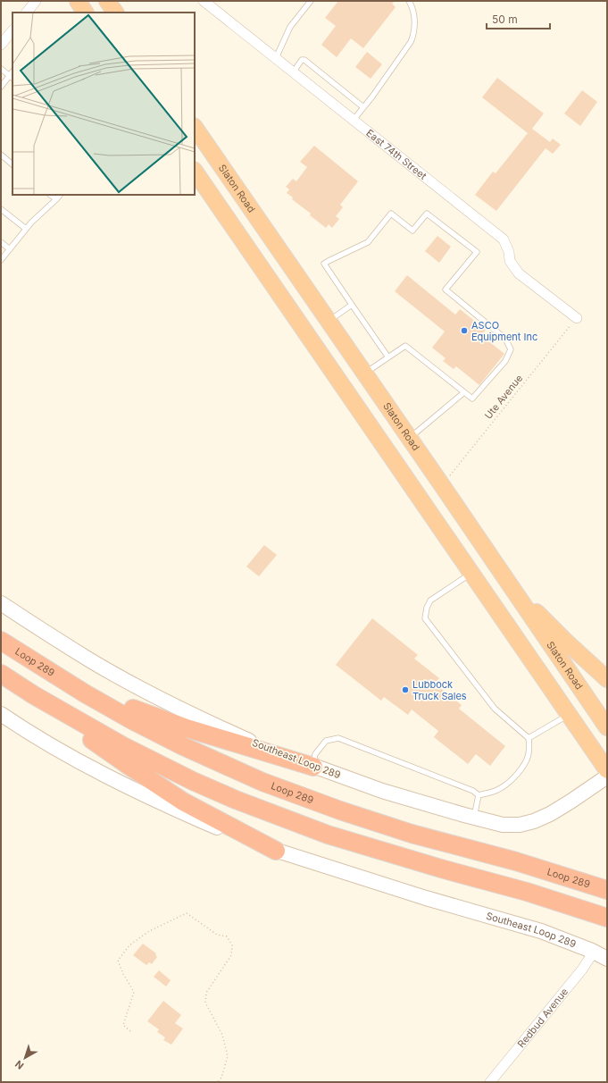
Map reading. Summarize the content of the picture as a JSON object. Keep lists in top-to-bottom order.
{
  "streets": {
    "highway": ["Slaton Road", "Loop 289"],
    "main road": ["Southeast Loop 289"],
    "street": ["East 74th Street", "Redbud Avenue"],
    "path": ["Ute Avenue"]
  },
  "crossings": [
    ["East 74th Street", "Ute Avenue"],
    ["Slaton Road", "Ute Avenue"],
    ["Southeast Loop 289", "Redbud Avenue"]
  ],
  "places": ["ASCO Equipment Inc", "Lubbock Truck Sales"],
  "scale_bar": "50 m",
  "north": "bottom left"
}
